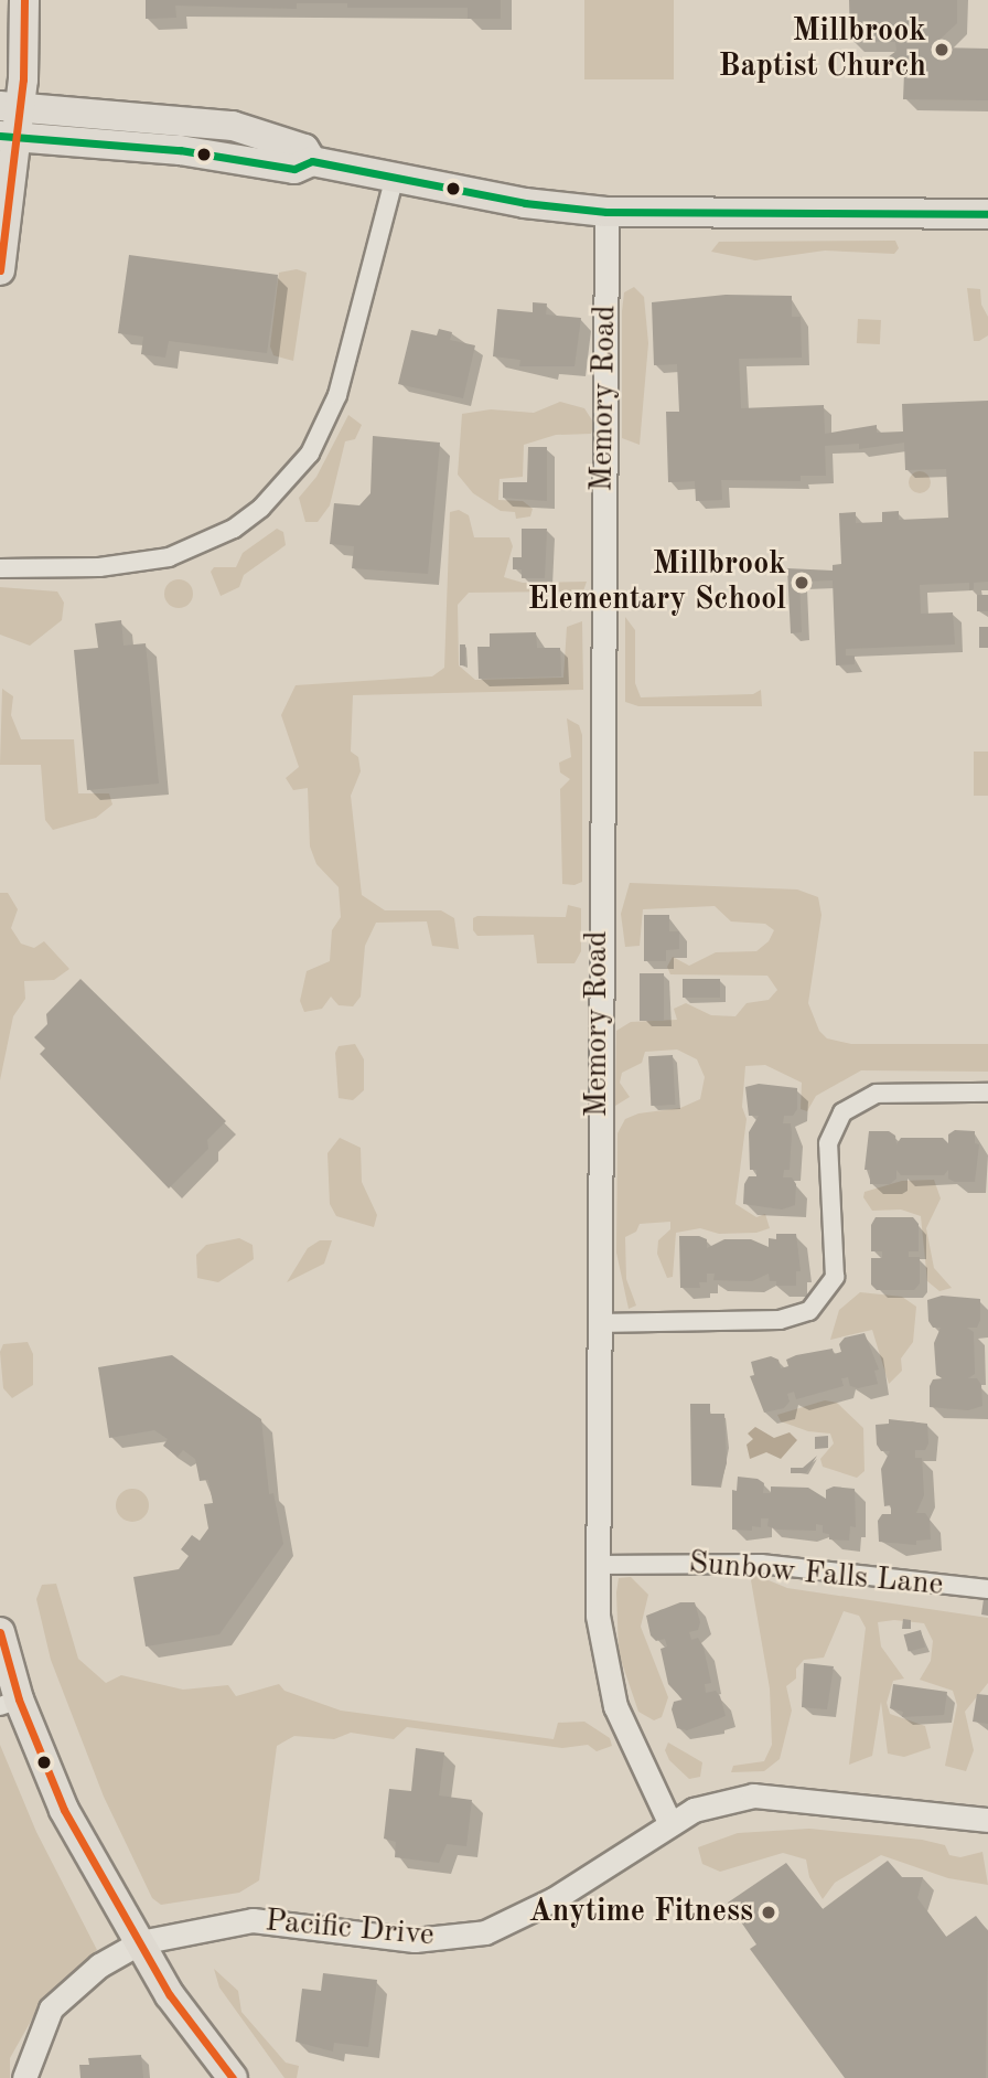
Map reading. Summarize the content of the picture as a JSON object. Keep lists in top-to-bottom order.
{
  "streets": {
    "street": ["Memory Road", "Sunbow Falls Lane", "Pacific Drive"]
  },
  "crossings": [
    ["Memory Road", "Sunbow Falls Lane"],
    ["Memory Road", "Pacific Drive"]
  ],
  "places": ["Millbrook Baptist Church", "Millbrook Elementary School", "Anytime Fitness"]
}
